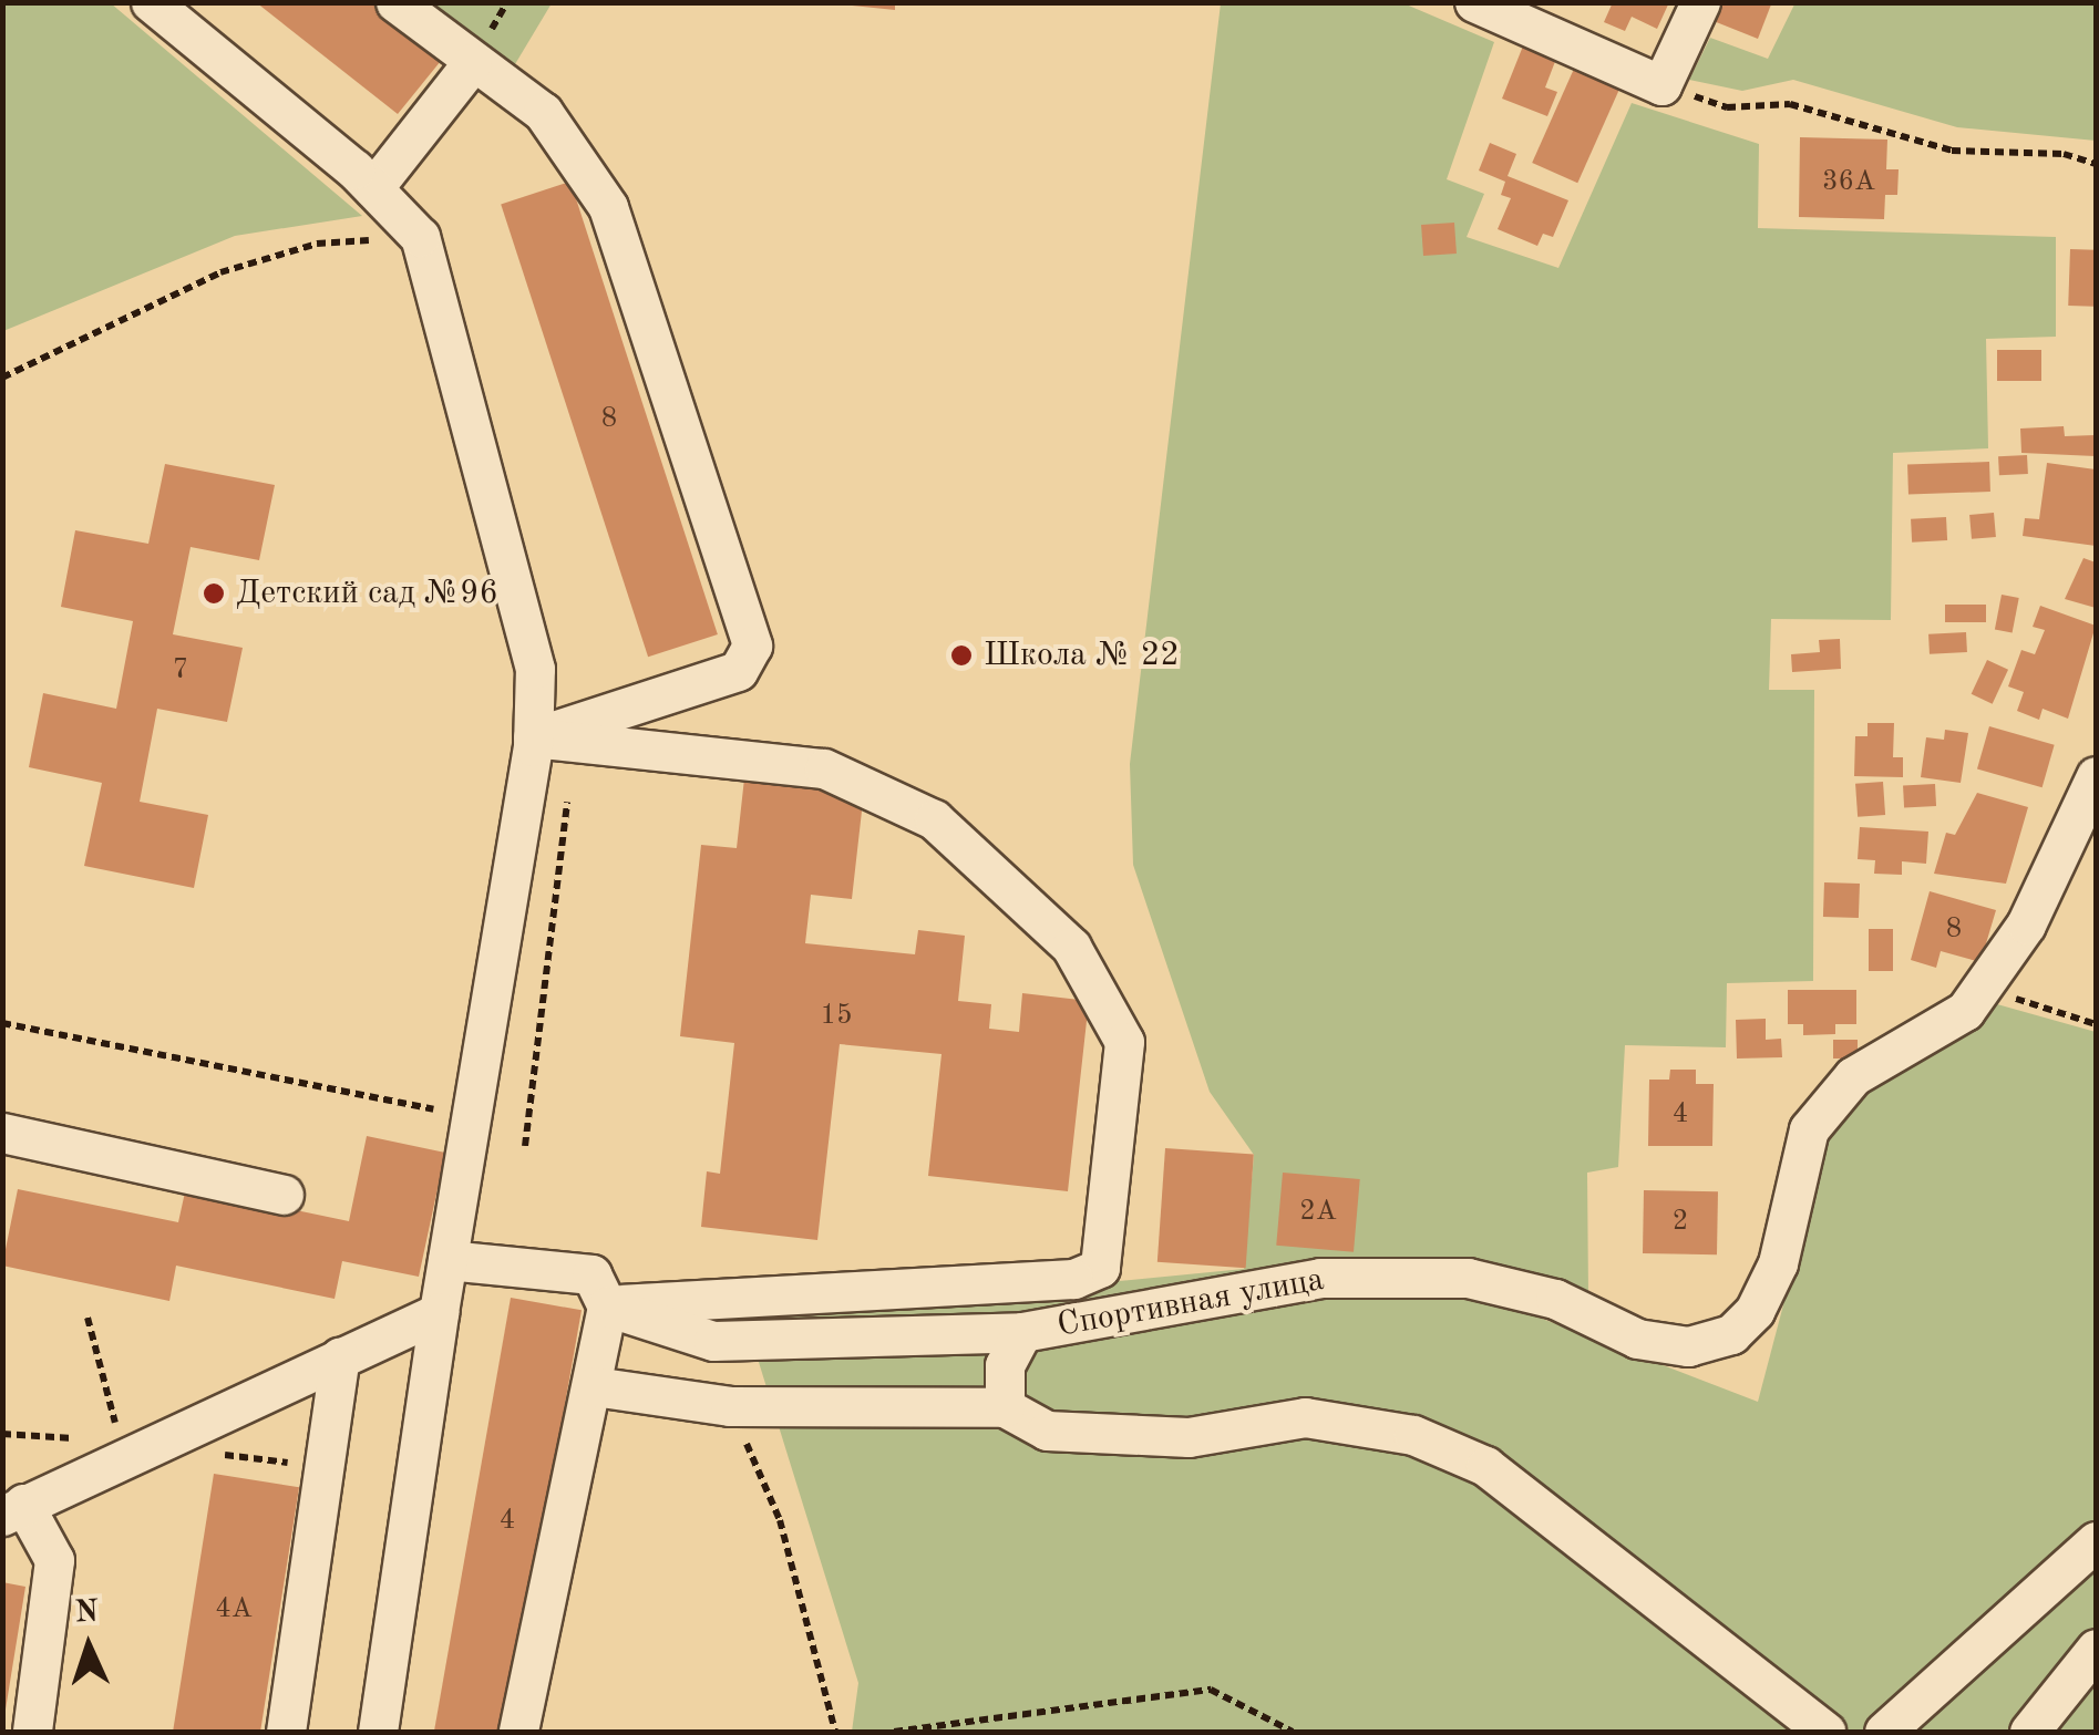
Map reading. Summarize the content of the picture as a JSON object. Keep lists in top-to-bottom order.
{
  "streets": {
    "street": ["Спортивная улица"]
  },
  "places": ["Детский сад №96", "Школа № 22"],
  "house_numbers": [
    "36А",
    "8",
    "7",
    "8",
    "15",
    "4",
    "2А",
    "2",
    "4",
    "4А"
  ],
  "north": "top"
}
